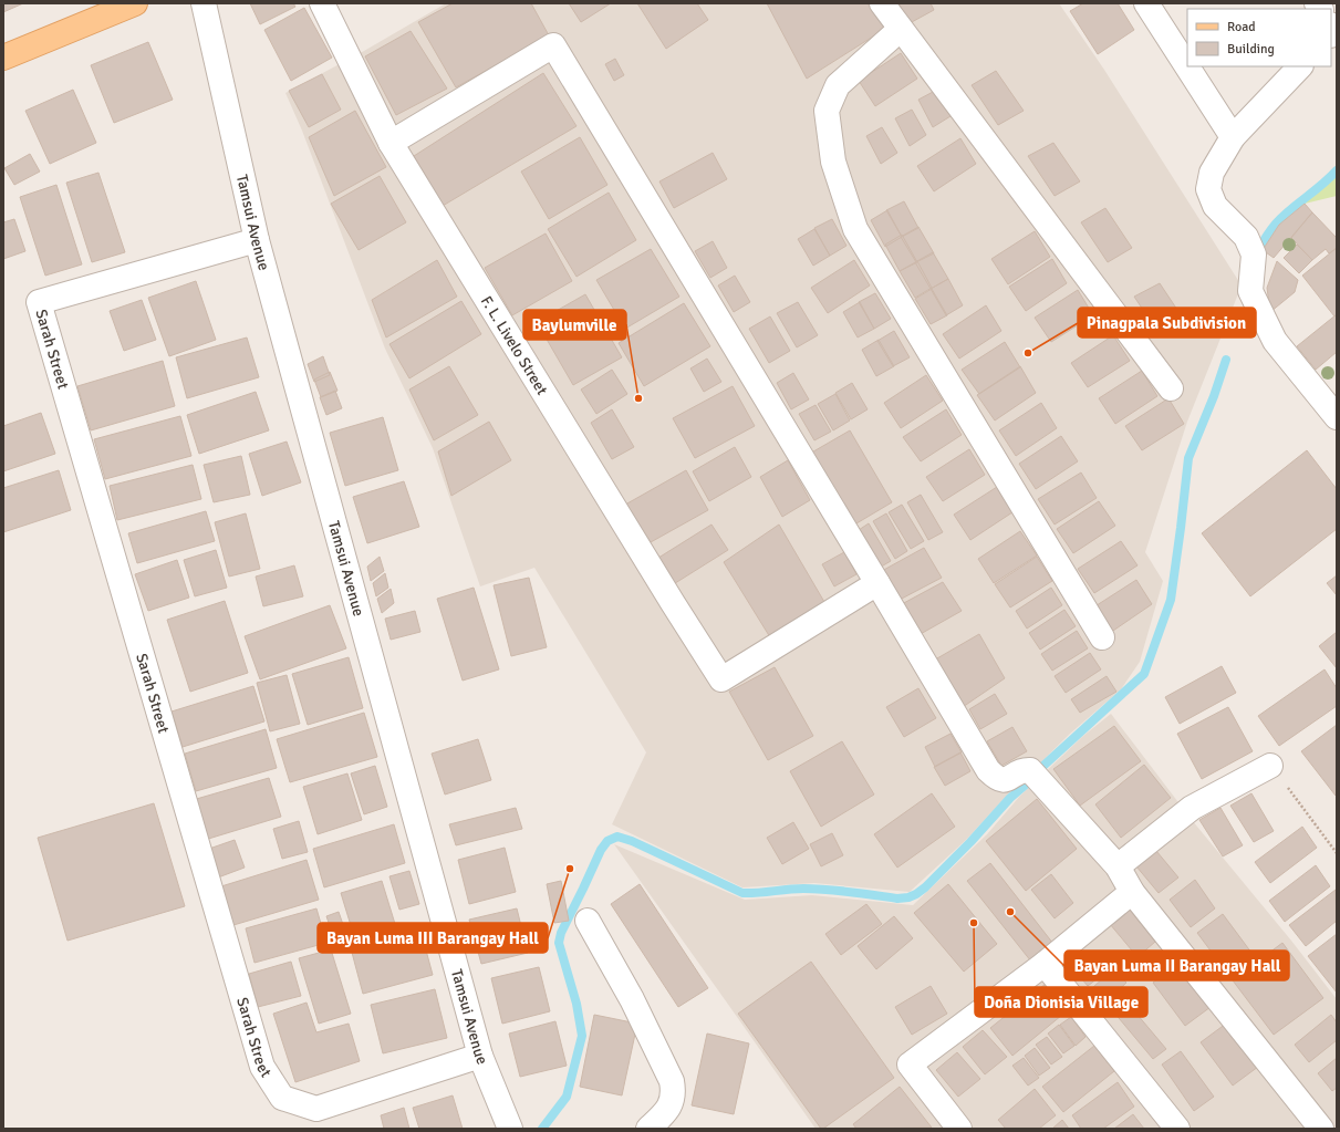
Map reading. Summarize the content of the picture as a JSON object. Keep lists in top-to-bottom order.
{
  "streets": {
    "street": ["Tamsui Avenue", "F. L. Livelo Street", "Sarah Street"]
  },
  "crossings": [
    ["Tamsui Avenue", "Sarah Street"]
  ],
  "places": [
    "Pinagpala Subdivision",
    "Baylumville",
    "Bayan Luma III Barangay Hall",
    "Bayan Luma II Barangay Hall",
    "Doña Dionisia Village"
  ],
  "legend": ["Road", "Building"]
}
